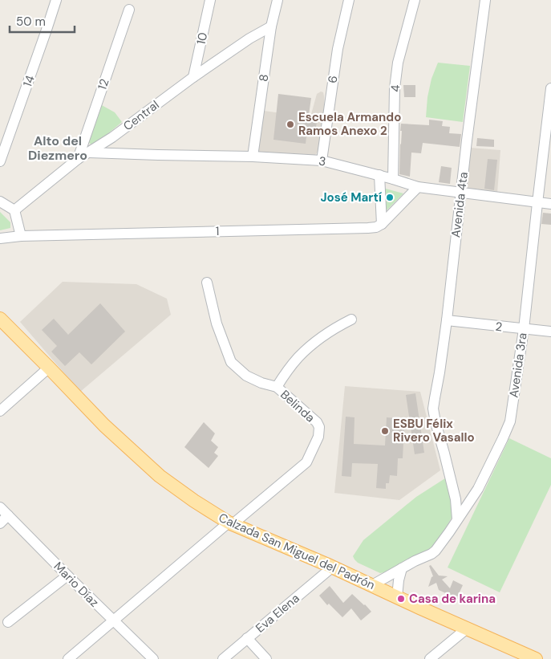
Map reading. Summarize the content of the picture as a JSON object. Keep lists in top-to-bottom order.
{
  "streets": {
    "main road": ["Calzada San Miguel del Padrón"],
    "street": [
      "10",
      "8",
      "6",
      "14",
      "12",
      "4",
      "Central",
      "3",
      "Avenida 4ta",
      "1",
      "2",
      "Avenida 3ra",
      "Belinda",
      "Mario Díaz",
      "Eva Elena"
    ]
  },
  "crossings": [
    ["10", "Central"],
    ["8", "Central"],
    ["8", "3"],
    ["6", "3"],
    ["12", "Central"],
    ["4", "3"],
    ["Central", "3"],
    ["3", "Avenida 4ta"],
    ["3", "Avenida 3ra"],
    ["Avenida 4ta", "2"],
    ["Avenida 4ta", "Avenida 3ra"],
    ["2", "Avenida 3ra"],
    ["Avenida 3ra", "Calzada San Miguel del Padrón"],
    ["Belinda", "Calzada San Miguel del Padrón"],
    ["Belinda", "Mario Díaz"],
    ["Calzada San Miguel del Padrón", "Eva Elena"]
  ],
  "districts": ["Alto del Diezmero"],
  "places": [
    "Escuela Armando Ramos Anexo 2",
    "José Martí",
    "ESBU Félix Rivero Vasallo",
    "Casa de karina"
  ],
  "scale_bar": "50 m"
}
